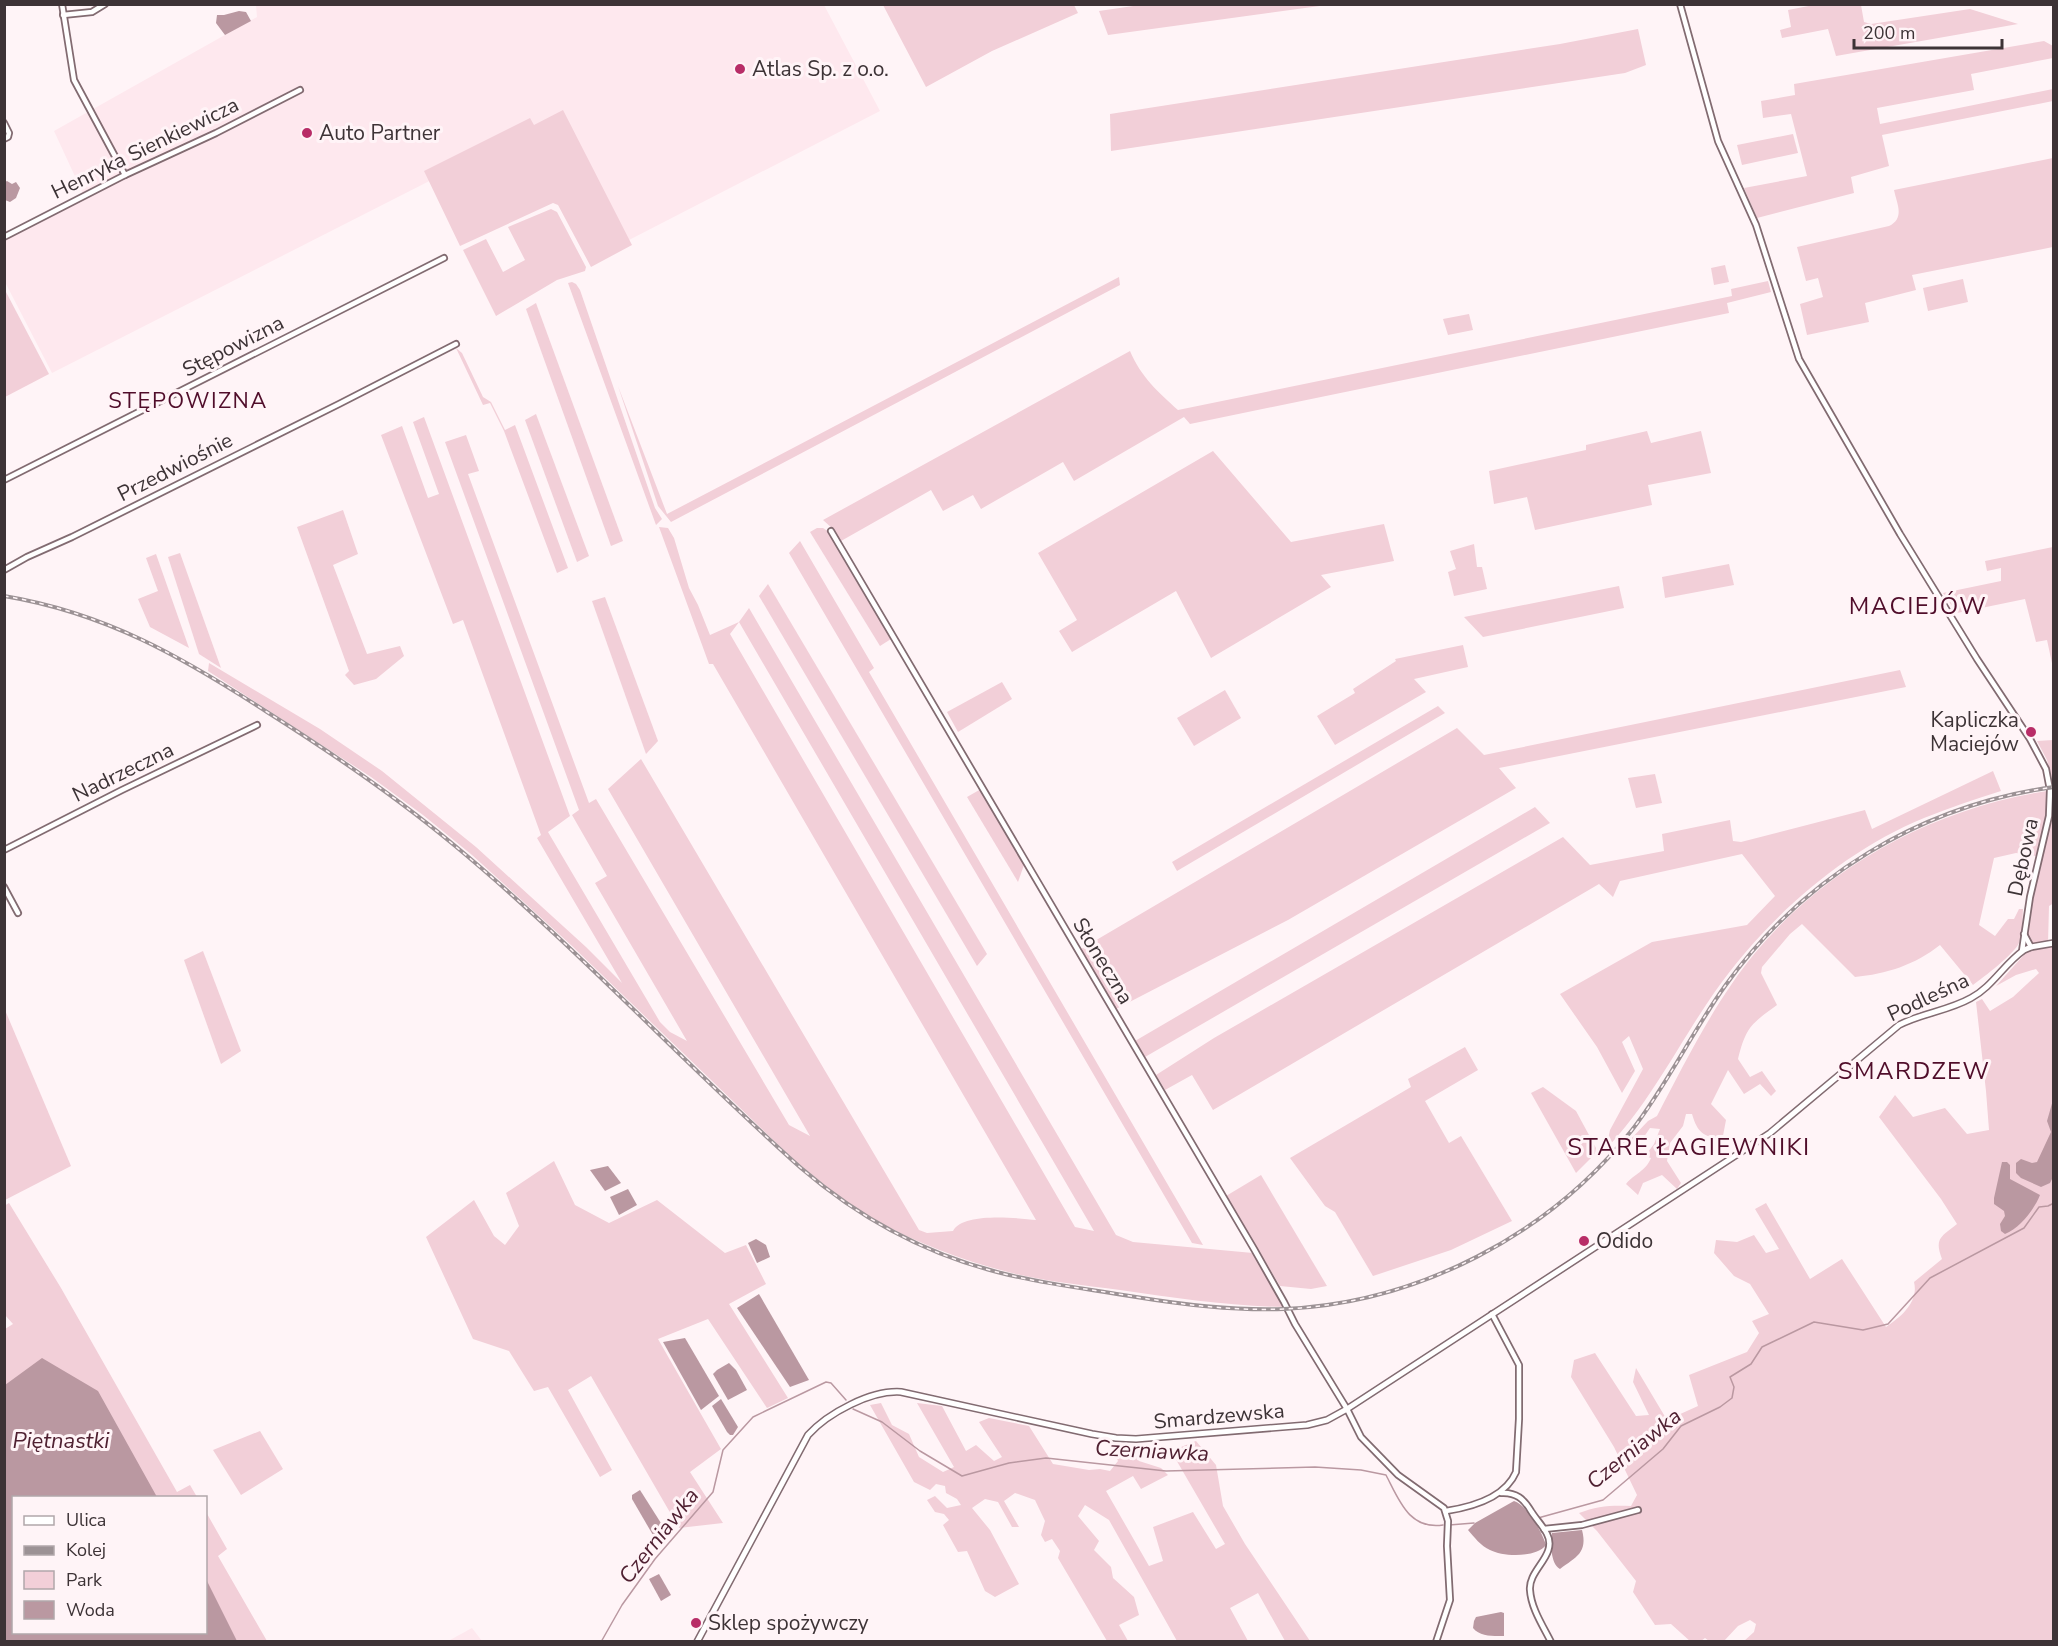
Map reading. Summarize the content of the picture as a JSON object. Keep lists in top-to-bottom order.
{
  "streets": {
    "street": [
      "Henryka Sienkiewicza",
      "Stępowizna",
      "Przedwiośnie",
      "Nadrzeczna",
      "Dębowa",
      "Słoneczna",
      "Podleśna",
      "Smardzewska"
    ]
  },
  "crossings": [
    ["Dębowa", "Podleśna"],
    ["Słoneczna", "Smardzewska"],
    ["Podleśna", "Smardzewska"]
  ],
  "districts": [
    "STĘPOWIZNA",
    "MACIEJÓW",
    "SMARDZEW",
    "STARE ŁAGIEWNIKI"
  ],
  "water": ["Piętnastki", "Czerniawka"],
  "places": [
    "Atlas Sp. z o.o.",
    "Auto Partner",
    "Kapliczka Maciejów",
    "Odido",
    "Sklep spożywczy"
  ],
  "legend": [
    "Ulica",
    "Kolej",
    "Park",
    "Woda"
  ],
  "scale_bar": "200 m"
}
